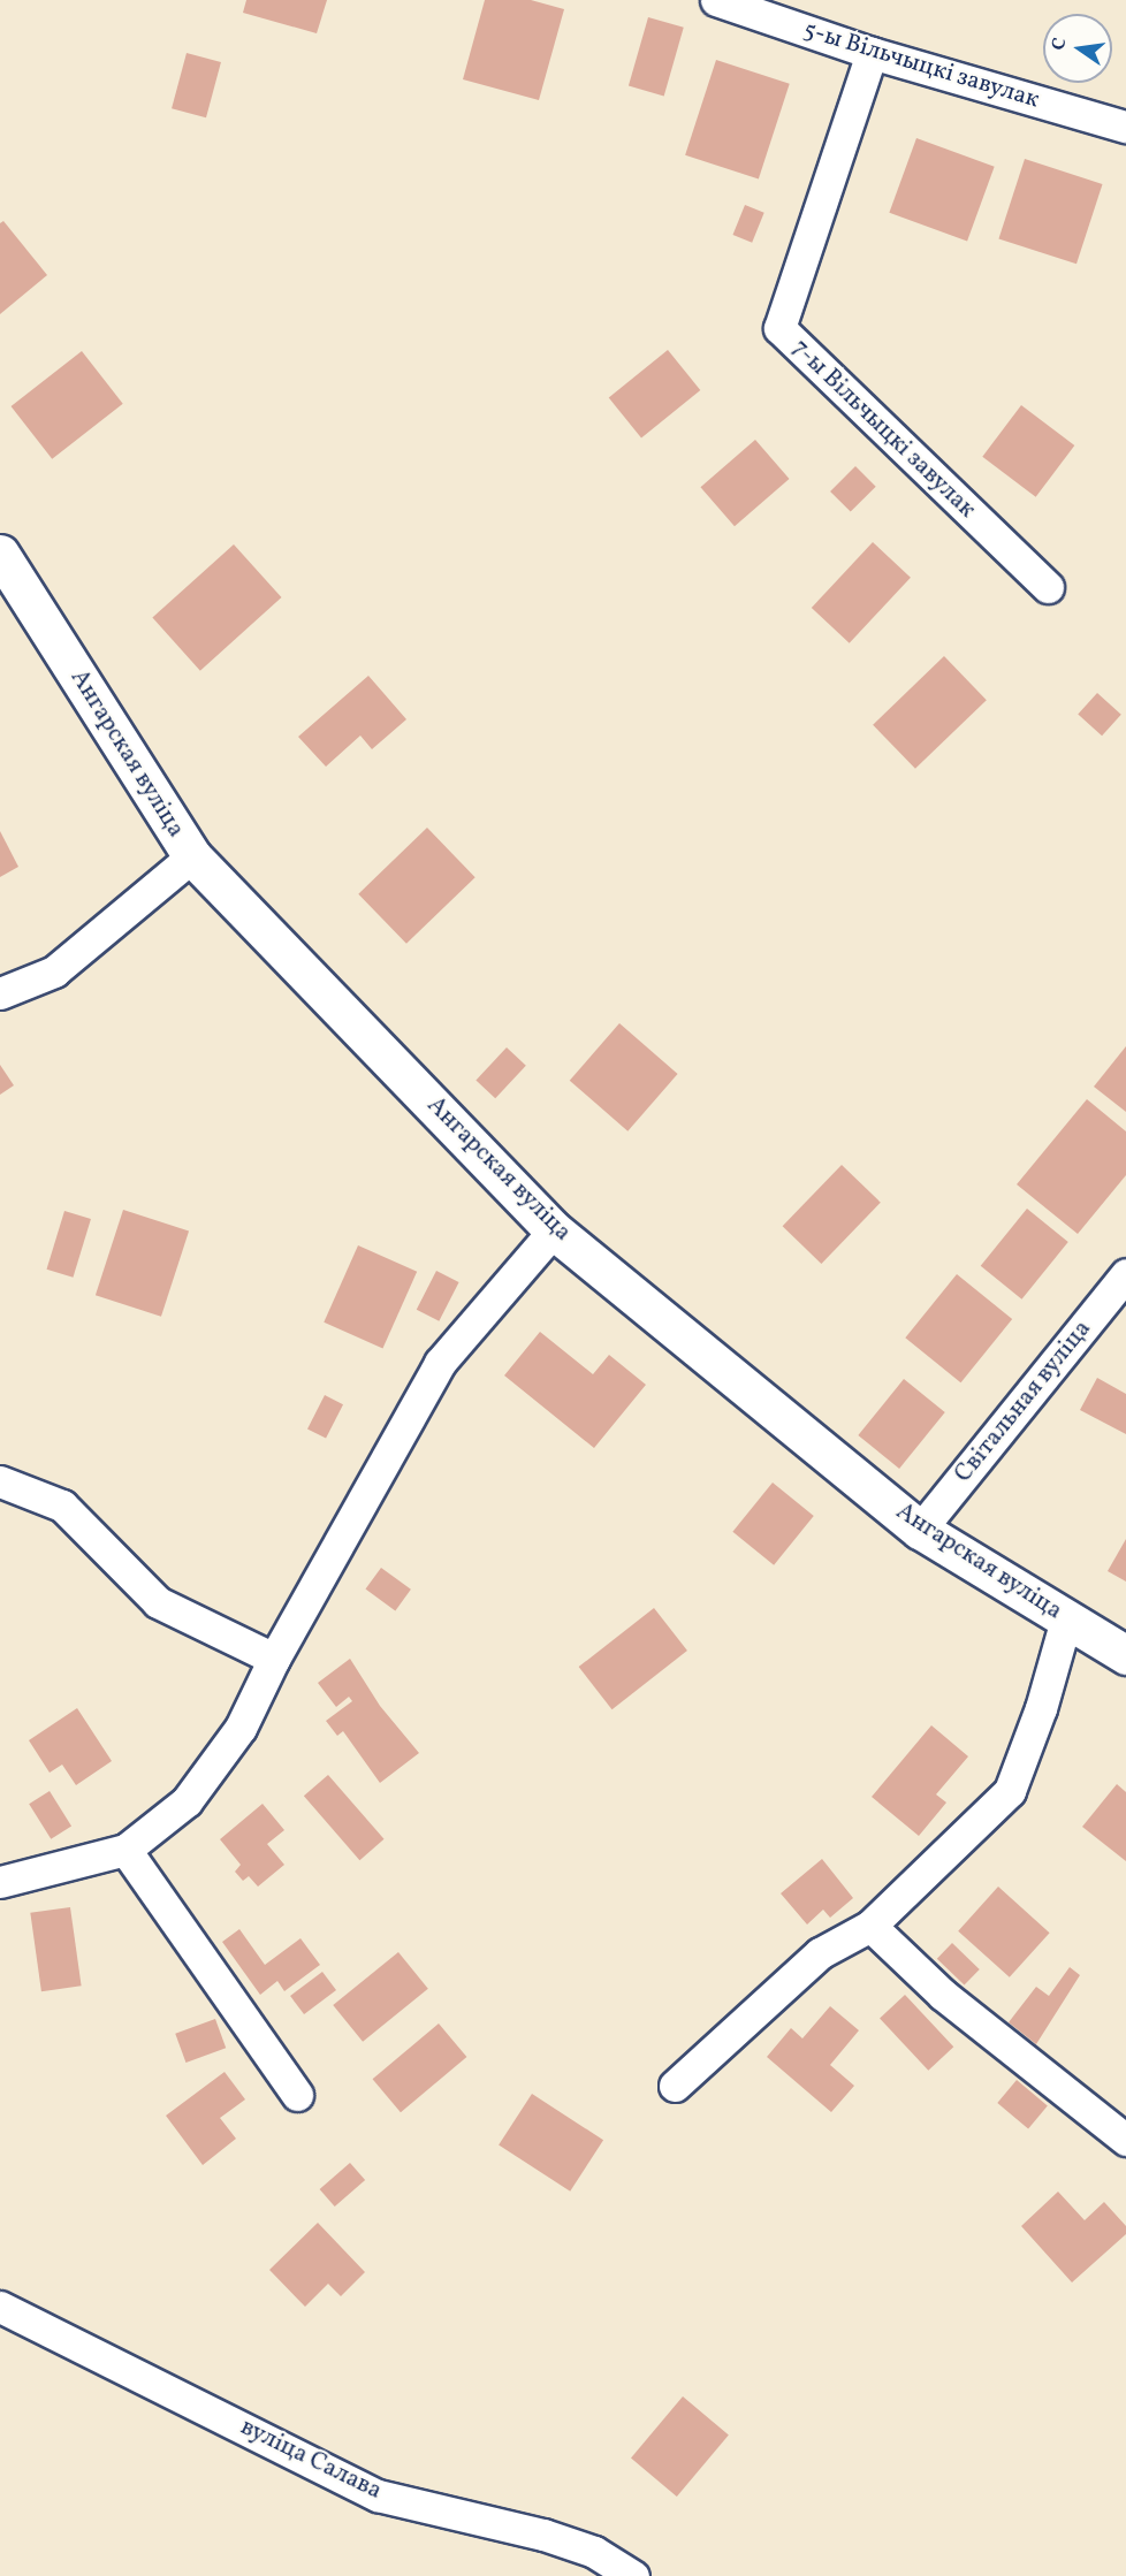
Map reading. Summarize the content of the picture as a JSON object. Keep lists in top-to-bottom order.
{
  "streets": {
    "street": [
      "5-ы Вільчыцкі завулак",
      "7-ы Вільчыцкі завулак",
      "Ангарская вуліца",
      "Світальная вуліца",
      "вуліца Салава"
    ]
  },
  "crossings": [
    ["5-ы Вільчыцкі завулак", "7-ы Вільчыцкі завулак"],
    ["Ангарская вуліца", "Світальная вуліца"]
  ],
  "north": "left"
}
